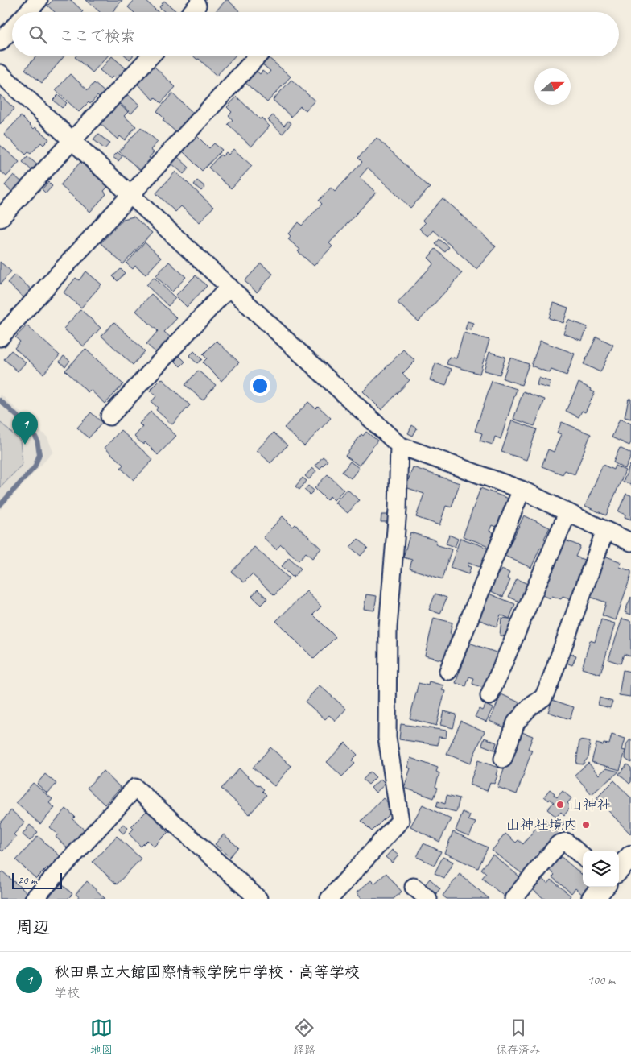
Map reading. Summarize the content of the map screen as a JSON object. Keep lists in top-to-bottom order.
{
  "places": ["山神社", "山神社境内"],
  "scale_bar": "20 m",
  "north": "right",
  "page": {
    "search": "ここで検索",
    "pins": "1",
    "scale": "20 m",
    "heading": "周辺",
    "list": [
      {
        "mark": "1",
        "name": "秋田県立大館国際情報学院中学校・高等学校",
        "note": "学校",
        "value": "100 m"
      }
    ],
    "nav": ["地図", "経路", "保存済み"]
  }
}
